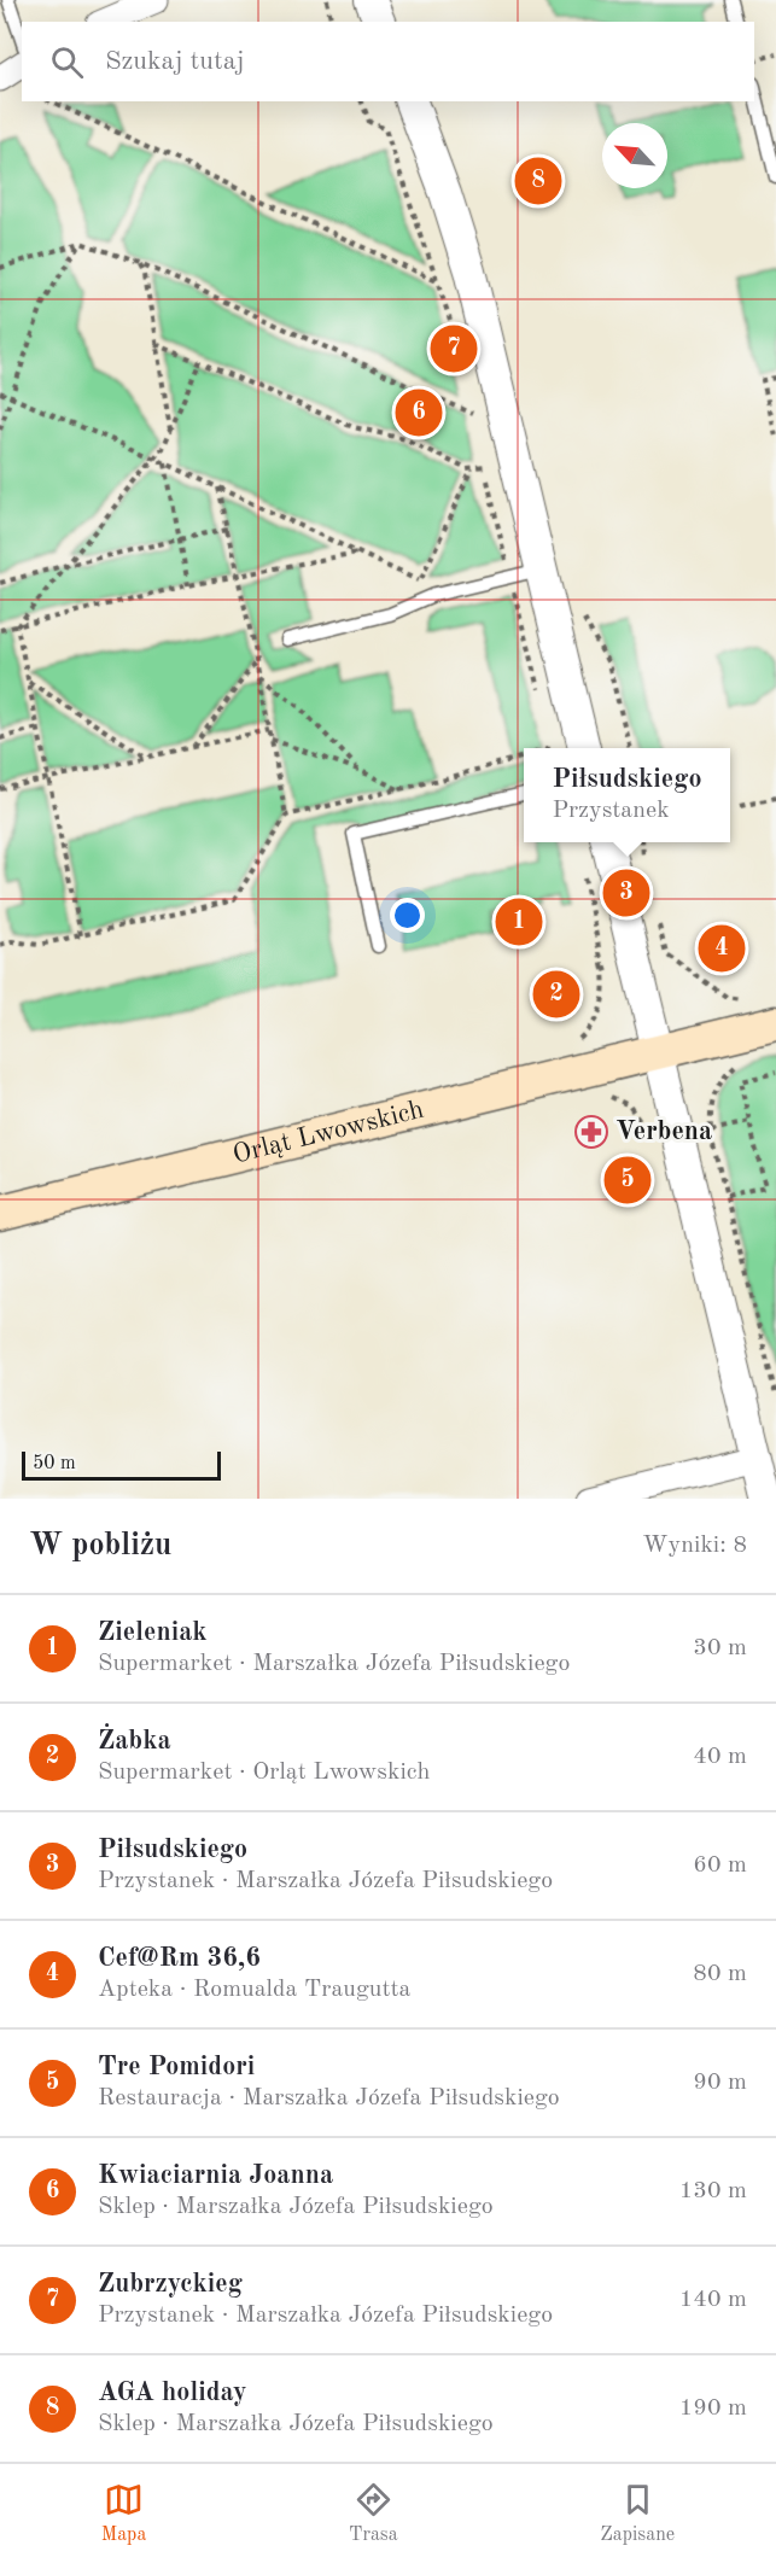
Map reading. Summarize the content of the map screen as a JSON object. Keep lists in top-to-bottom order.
{
  "streets": {
    "main road": ["Orląt Lwowskich"]
  },
  "places": {
    "pharmacy": ["Verbena"]
  },
  "scale_bar": "50 m",
  "north": "top left",
  "page": {
    "search": "Szukaj tutaj",
    "pins": [
      "8",
      "7",
      "6",
      "3",
      "1",
      "4",
      "2",
      "5"
    ],
    "popup": ["Piłsudskiego", "Przystanek"],
    "scale": "50 m",
    "heading": ["W pobliżu", "Wyniki: 8"],
    "list": [
      {
        "mark": "1",
        "name": "Zieleniak",
        "note": "Supermarket · Marszałka Józefa Piłsudskiego",
        "value": "30 m"
      },
      {
        "mark": "2",
        "name": "Żabka",
        "note": "Supermarket · Orląt Lwowskich",
        "value": "40 m"
      },
      {
        "mark": "3",
        "name": "Piłsudskiego",
        "note": "Przystanek · Marszałka Józefa Piłsudskiego",
        "value": "60 m"
      },
      {
        "mark": "4",
        "name": "Cef@Rm 36,6",
        "note": "Apteka · Romualda Traugutta",
        "value": "80 m"
      },
      {
        "mark": "5",
        "name": "Tre Pomidori",
        "note": "Restauracja · Marszałka Józefa Piłsudskiego",
        "value": "90 m"
      },
      {
        "mark": "6",
        "name": "Kwiaciarnia Joanna",
        "note": "Sklep · Marszałka Józefa Piłsudskiego",
        "value": "130 m"
      },
      {
        "mark": "7",
        "name": "Zubrzyckieg",
        "note": "Przystanek · Marszałka Józefa Piłsudskiego",
        "value": "140 m"
      },
      {
        "mark": "8",
        "name": "AGA holiday",
        "note": "Sklep · Marszałka Józefa Piłsudskiego",
        "value": "190 m"
      }
    ],
    "nav": ["Mapa", "Trasa", "Zapisane"]
  }
}
